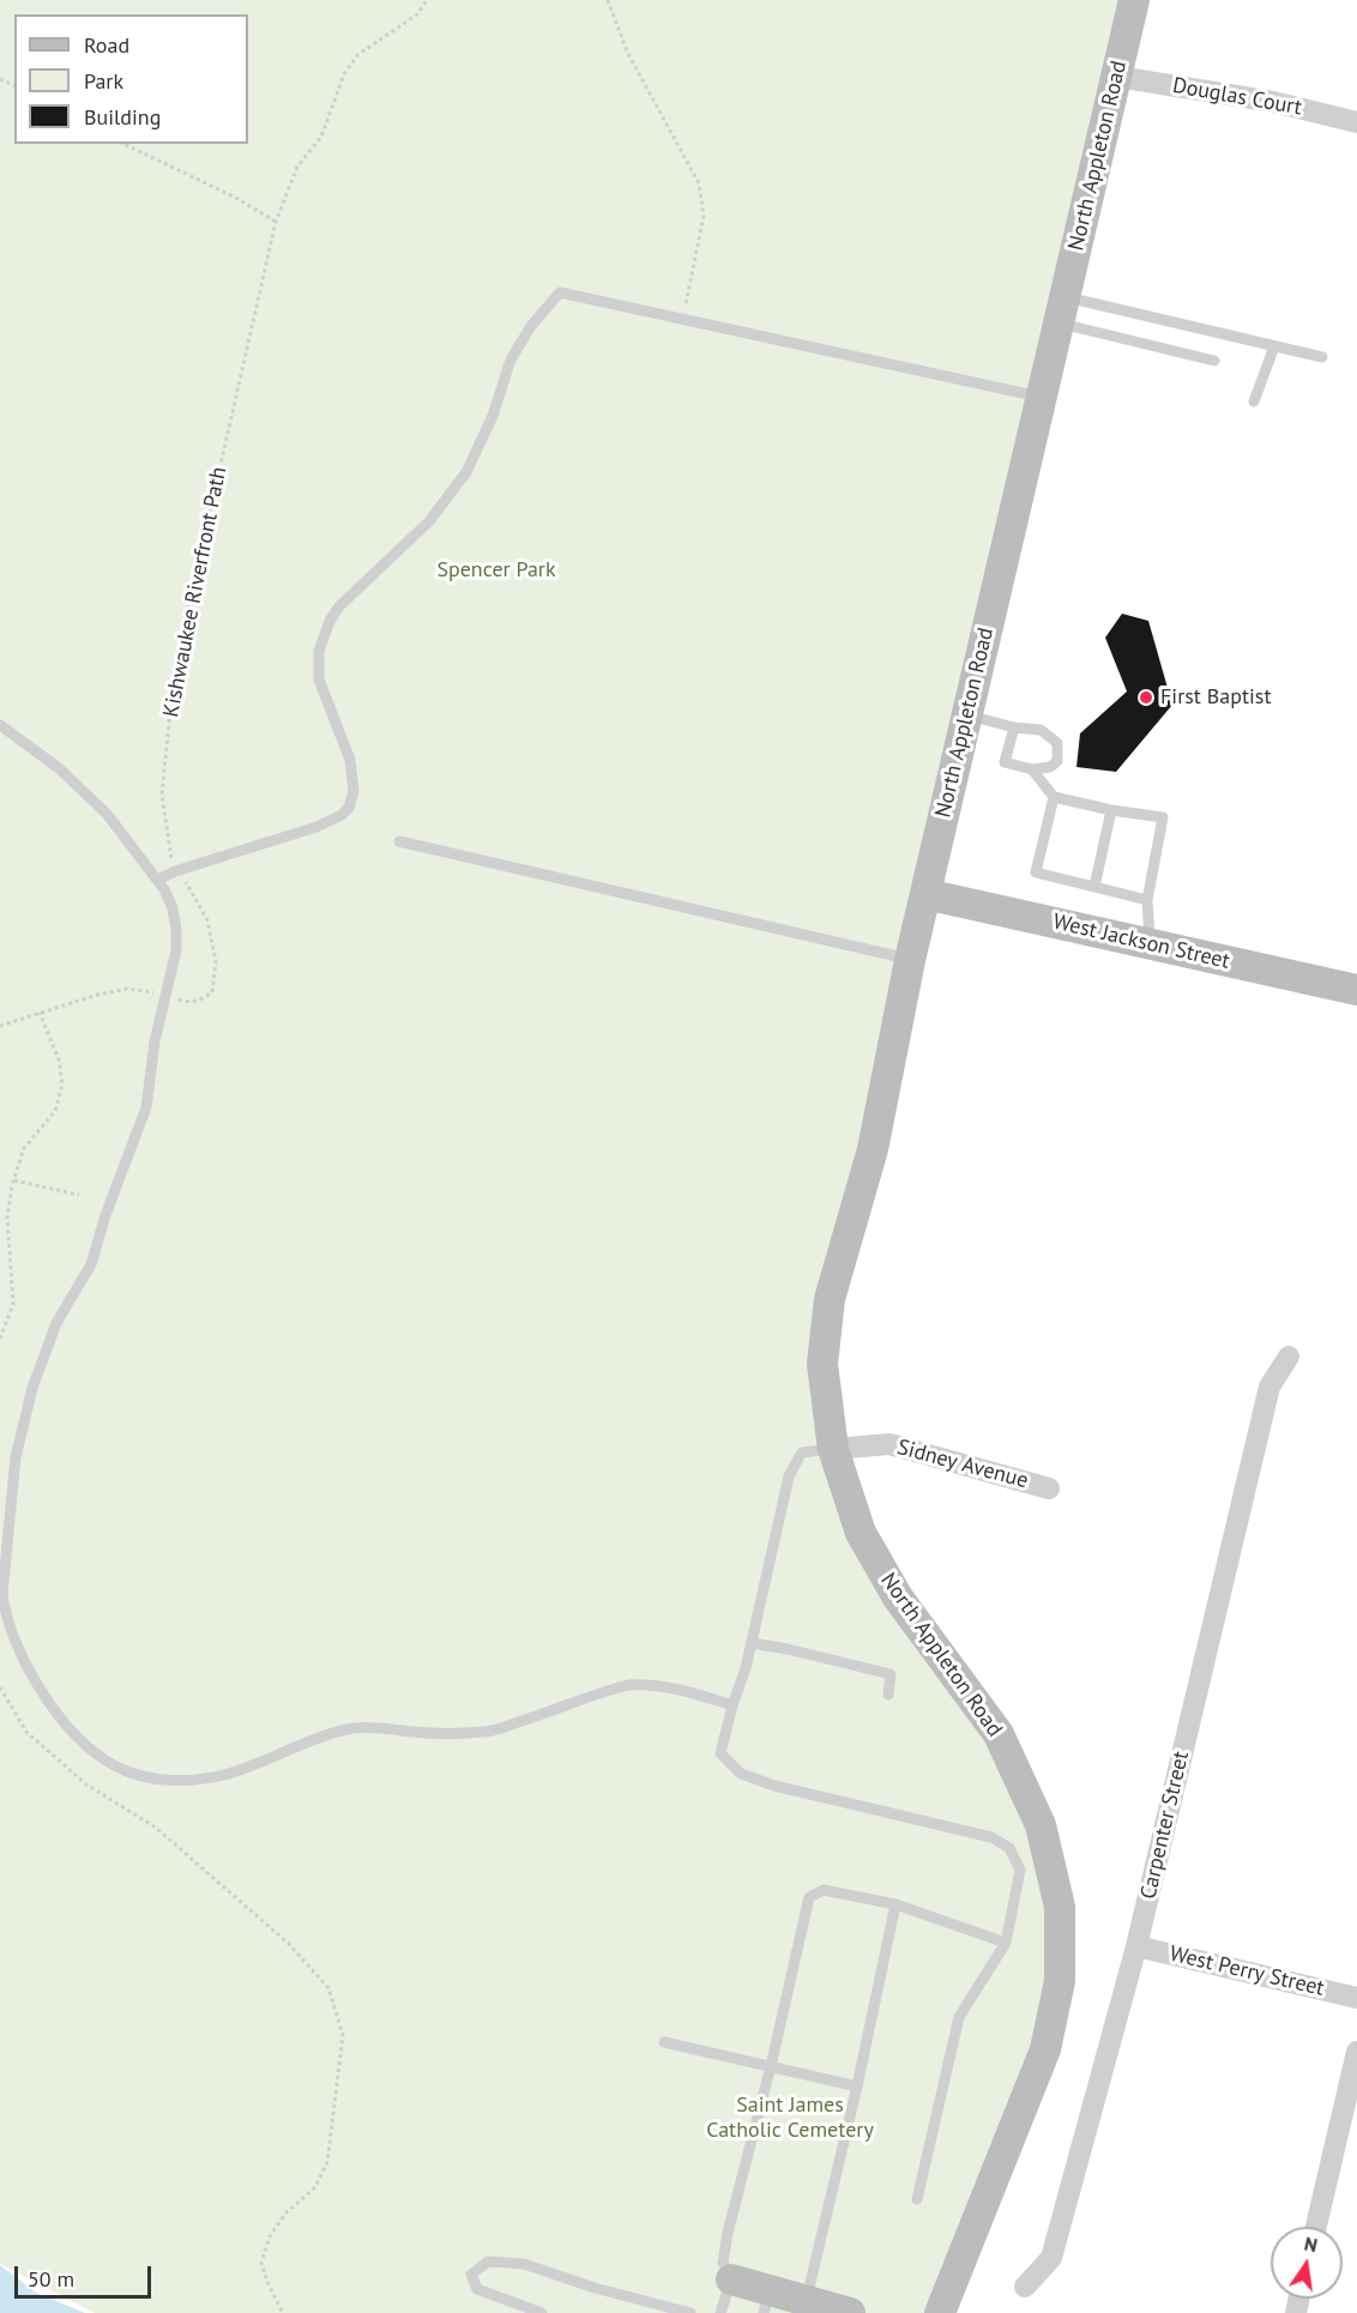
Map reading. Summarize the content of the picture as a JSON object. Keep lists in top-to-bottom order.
{
  "streets": {
    "main road": ["North Appleton Road", "West Jackson Street"],
    "street": [
      "Douglas Court",
      "Sidney Avenue",
      "Carpenter Street",
      "West Perry Street"
    ],
    "path": ["Kishwaukee Riverfront Path"]
  },
  "crossings": [
    ["Douglas Court", "North Appleton Road"],
    ["North Appleton Road", "West Jackson Street"],
    ["North Appleton Road", "Sidney Avenue"],
    ["Carpenter Street", "West Perry Street"]
  ],
  "parks": ["Spencer Park", "Saint James Catholic Cemetery"],
  "places": ["First Baptist"],
  "legend": ["Road", "Park", "Building"],
  "scale_bar": "50 m",
  "north": "top"
}
